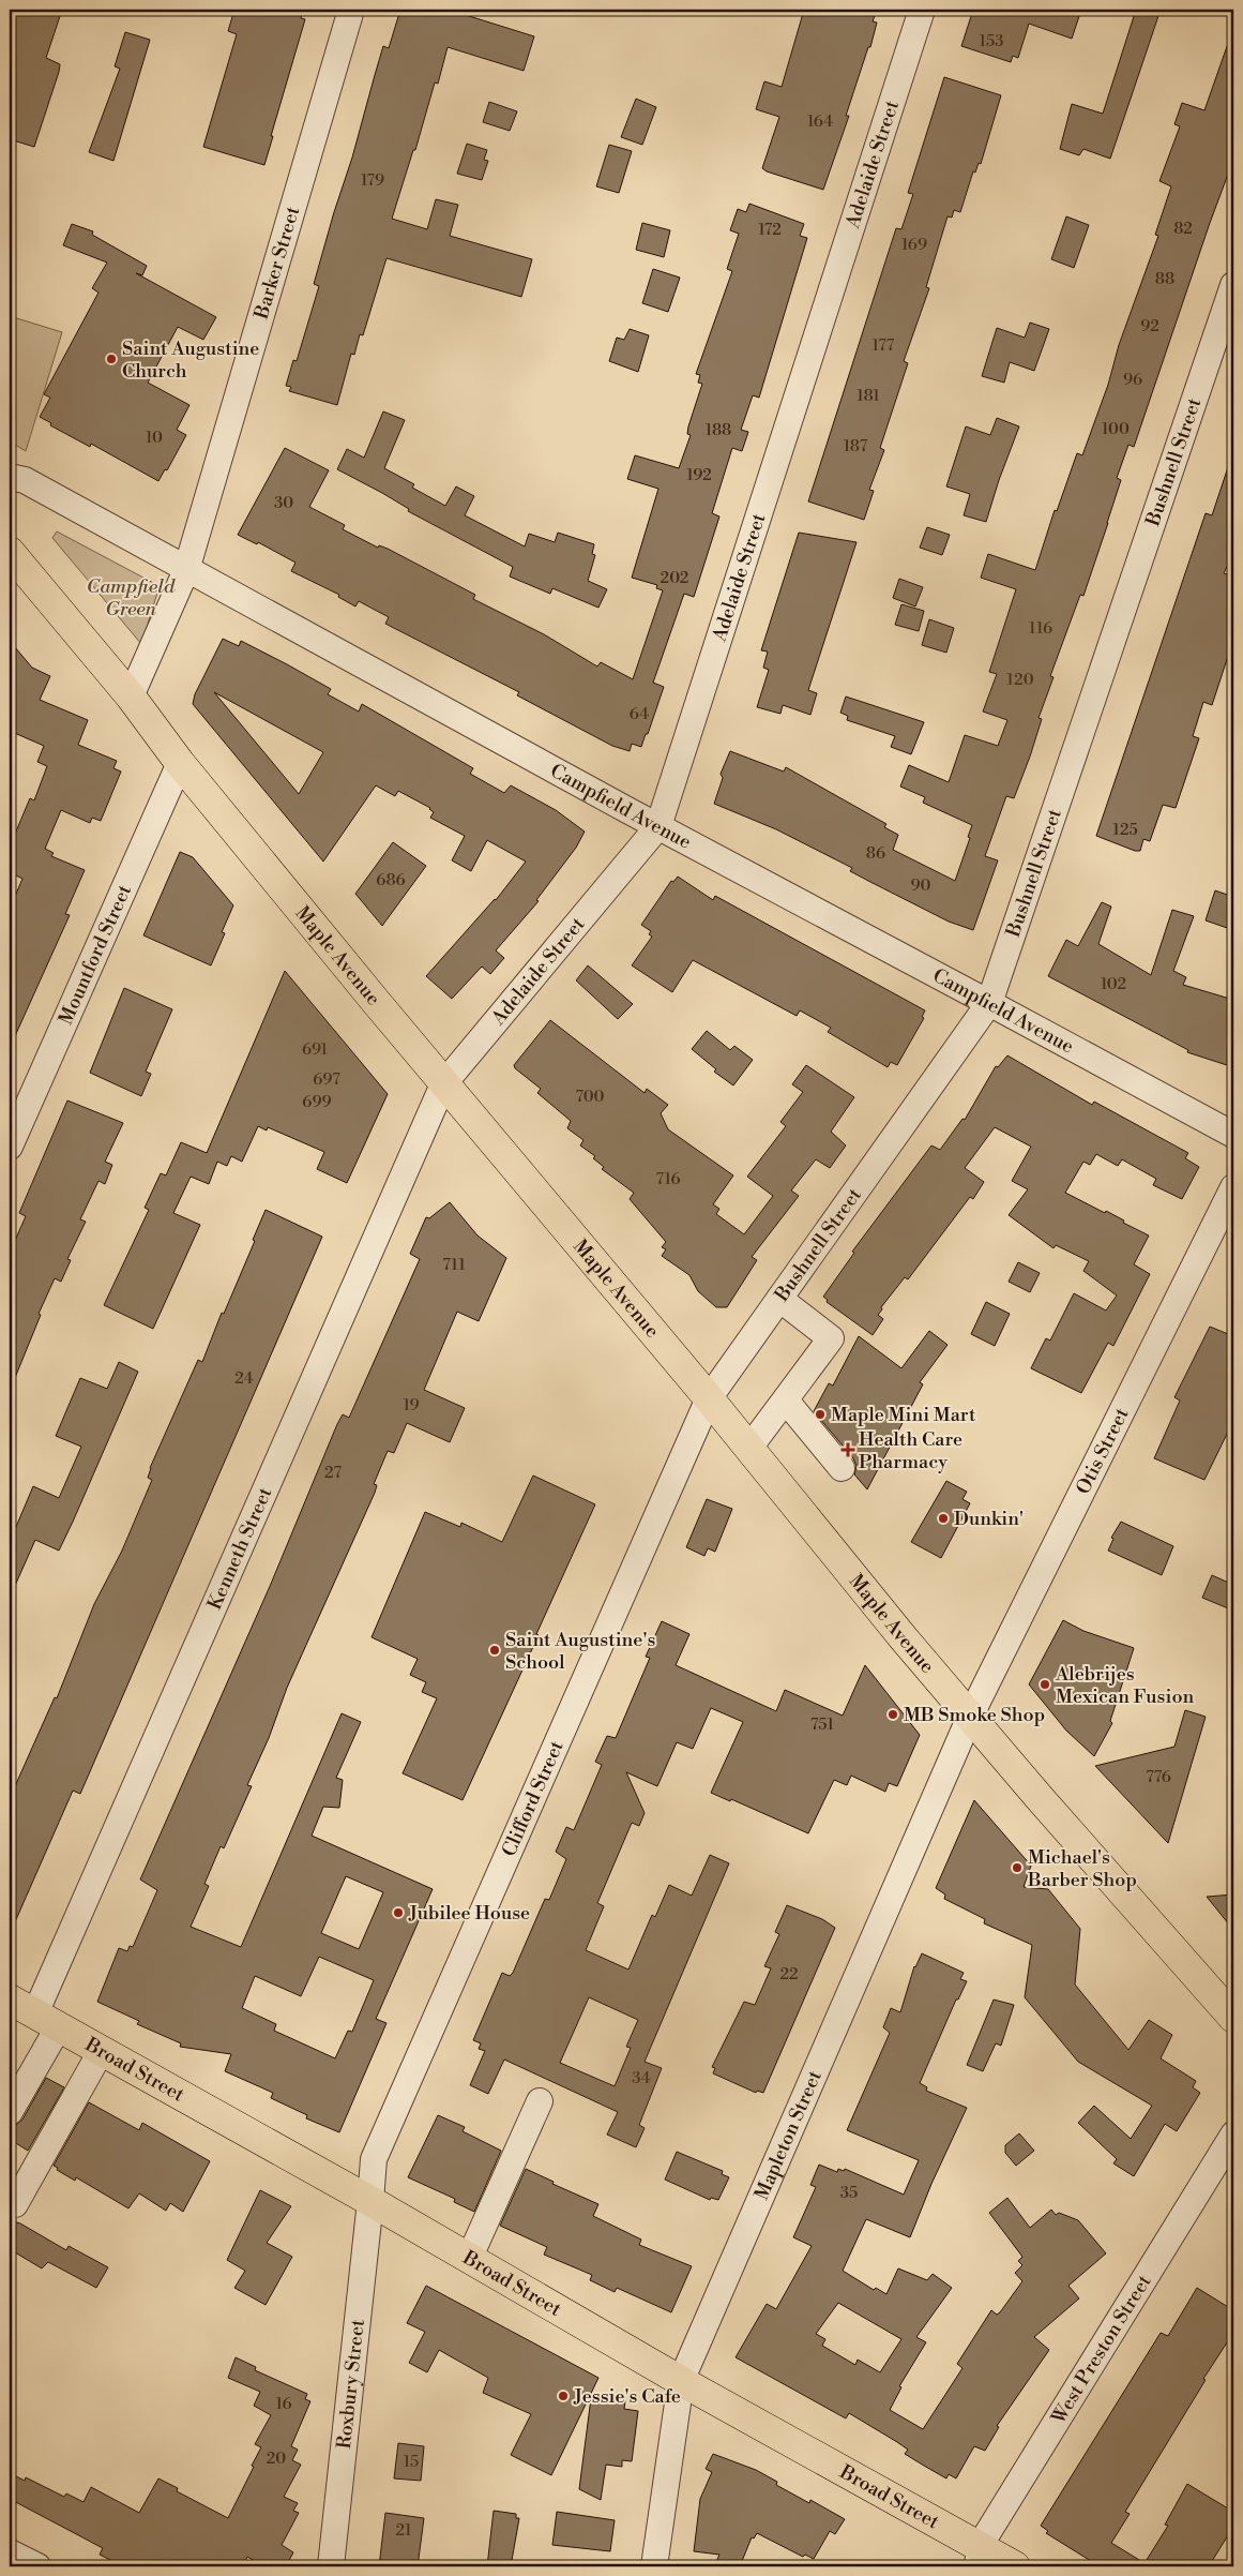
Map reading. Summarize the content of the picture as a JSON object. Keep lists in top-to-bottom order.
{
  "streets": {
    "main road": ["Maple Avenue", "Broad Street"],
    "street": [
      "Adelaide Street",
      "Barker Street",
      "Bushnell Street",
      "Campfield Avenue",
      "Mountford Street",
      "Otis Street",
      "Kenneth Street",
      "Clifford Street",
      "Mapleton Street",
      "West Preston Street",
      "Roxbury Street"
    ]
  },
  "crossings": [
    ["Adelaide Street", "Campfield Avenue"],
    ["Adelaide Street", "Maple Avenue"],
    ["Adelaide Street", "Kenneth Street"],
    ["Barker Street", "Campfield Avenue"],
    ["Barker Street", "Maple Avenue"],
    ["Bushnell Street", "Campfield Avenue"],
    ["Bushnell Street", "Maple Avenue"],
    ["Bushnell Street", "Clifford Street"],
    ["Mountford Street", "Maple Avenue"],
    ["Maple Avenue", "Otis Street"],
    ["Maple Avenue", "Kenneth Street"],
    ["Maple Avenue", "Clifford Street"],
    ["Maple Avenue", "Mapleton Street"],
    ["Otis Street", "Mapleton Street"],
    ["Kenneth Street", "Broad Street"],
    ["Clifford Street", "Broad Street"],
    ["Clifford Street", "Roxbury Street"],
    ["Broad Street", "Mapleton Street"],
    ["Broad Street", "West Preston Street"],
    ["Broad Street", "Roxbury Street"]
  ],
  "parks": ["Campfield Green"],
  "places": {
    "other": [
      "Saint Augustine Church",
      "Maple Mini Mart",
      "Dunkin'",
      "Saint Augustine's School",
      "Alebrijes Mexican Fusion",
      "MB Smoke Shop",
      "Michael's Barber Shop",
      "Jubilee House",
      "Jessie's Cafe"
    ],
    "health": ["Health Care Pharmacy"]
  },
  "house_numbers": [
    "153",
    "164",
    "179",
    "82",
    "172",
    "169",
    "88",
    "92",
    "177",
    "96",
    "181",
    "100",
    "188",
    "10",
    "187",
    "192",
    "30",
    "202",
    "116",
    "120",
    "64",
    "125",
    "86",
    "686",
    "90",
    "102",
    "691",
    "697",
    "700",
    "699",
    "716",
    "711",
    "24",
    "19",
    "27",
    "751",
    "776",
    "22",
    "34",
    "35",
    "16",
    "20",
    "15",
    "21"
  ]
}
